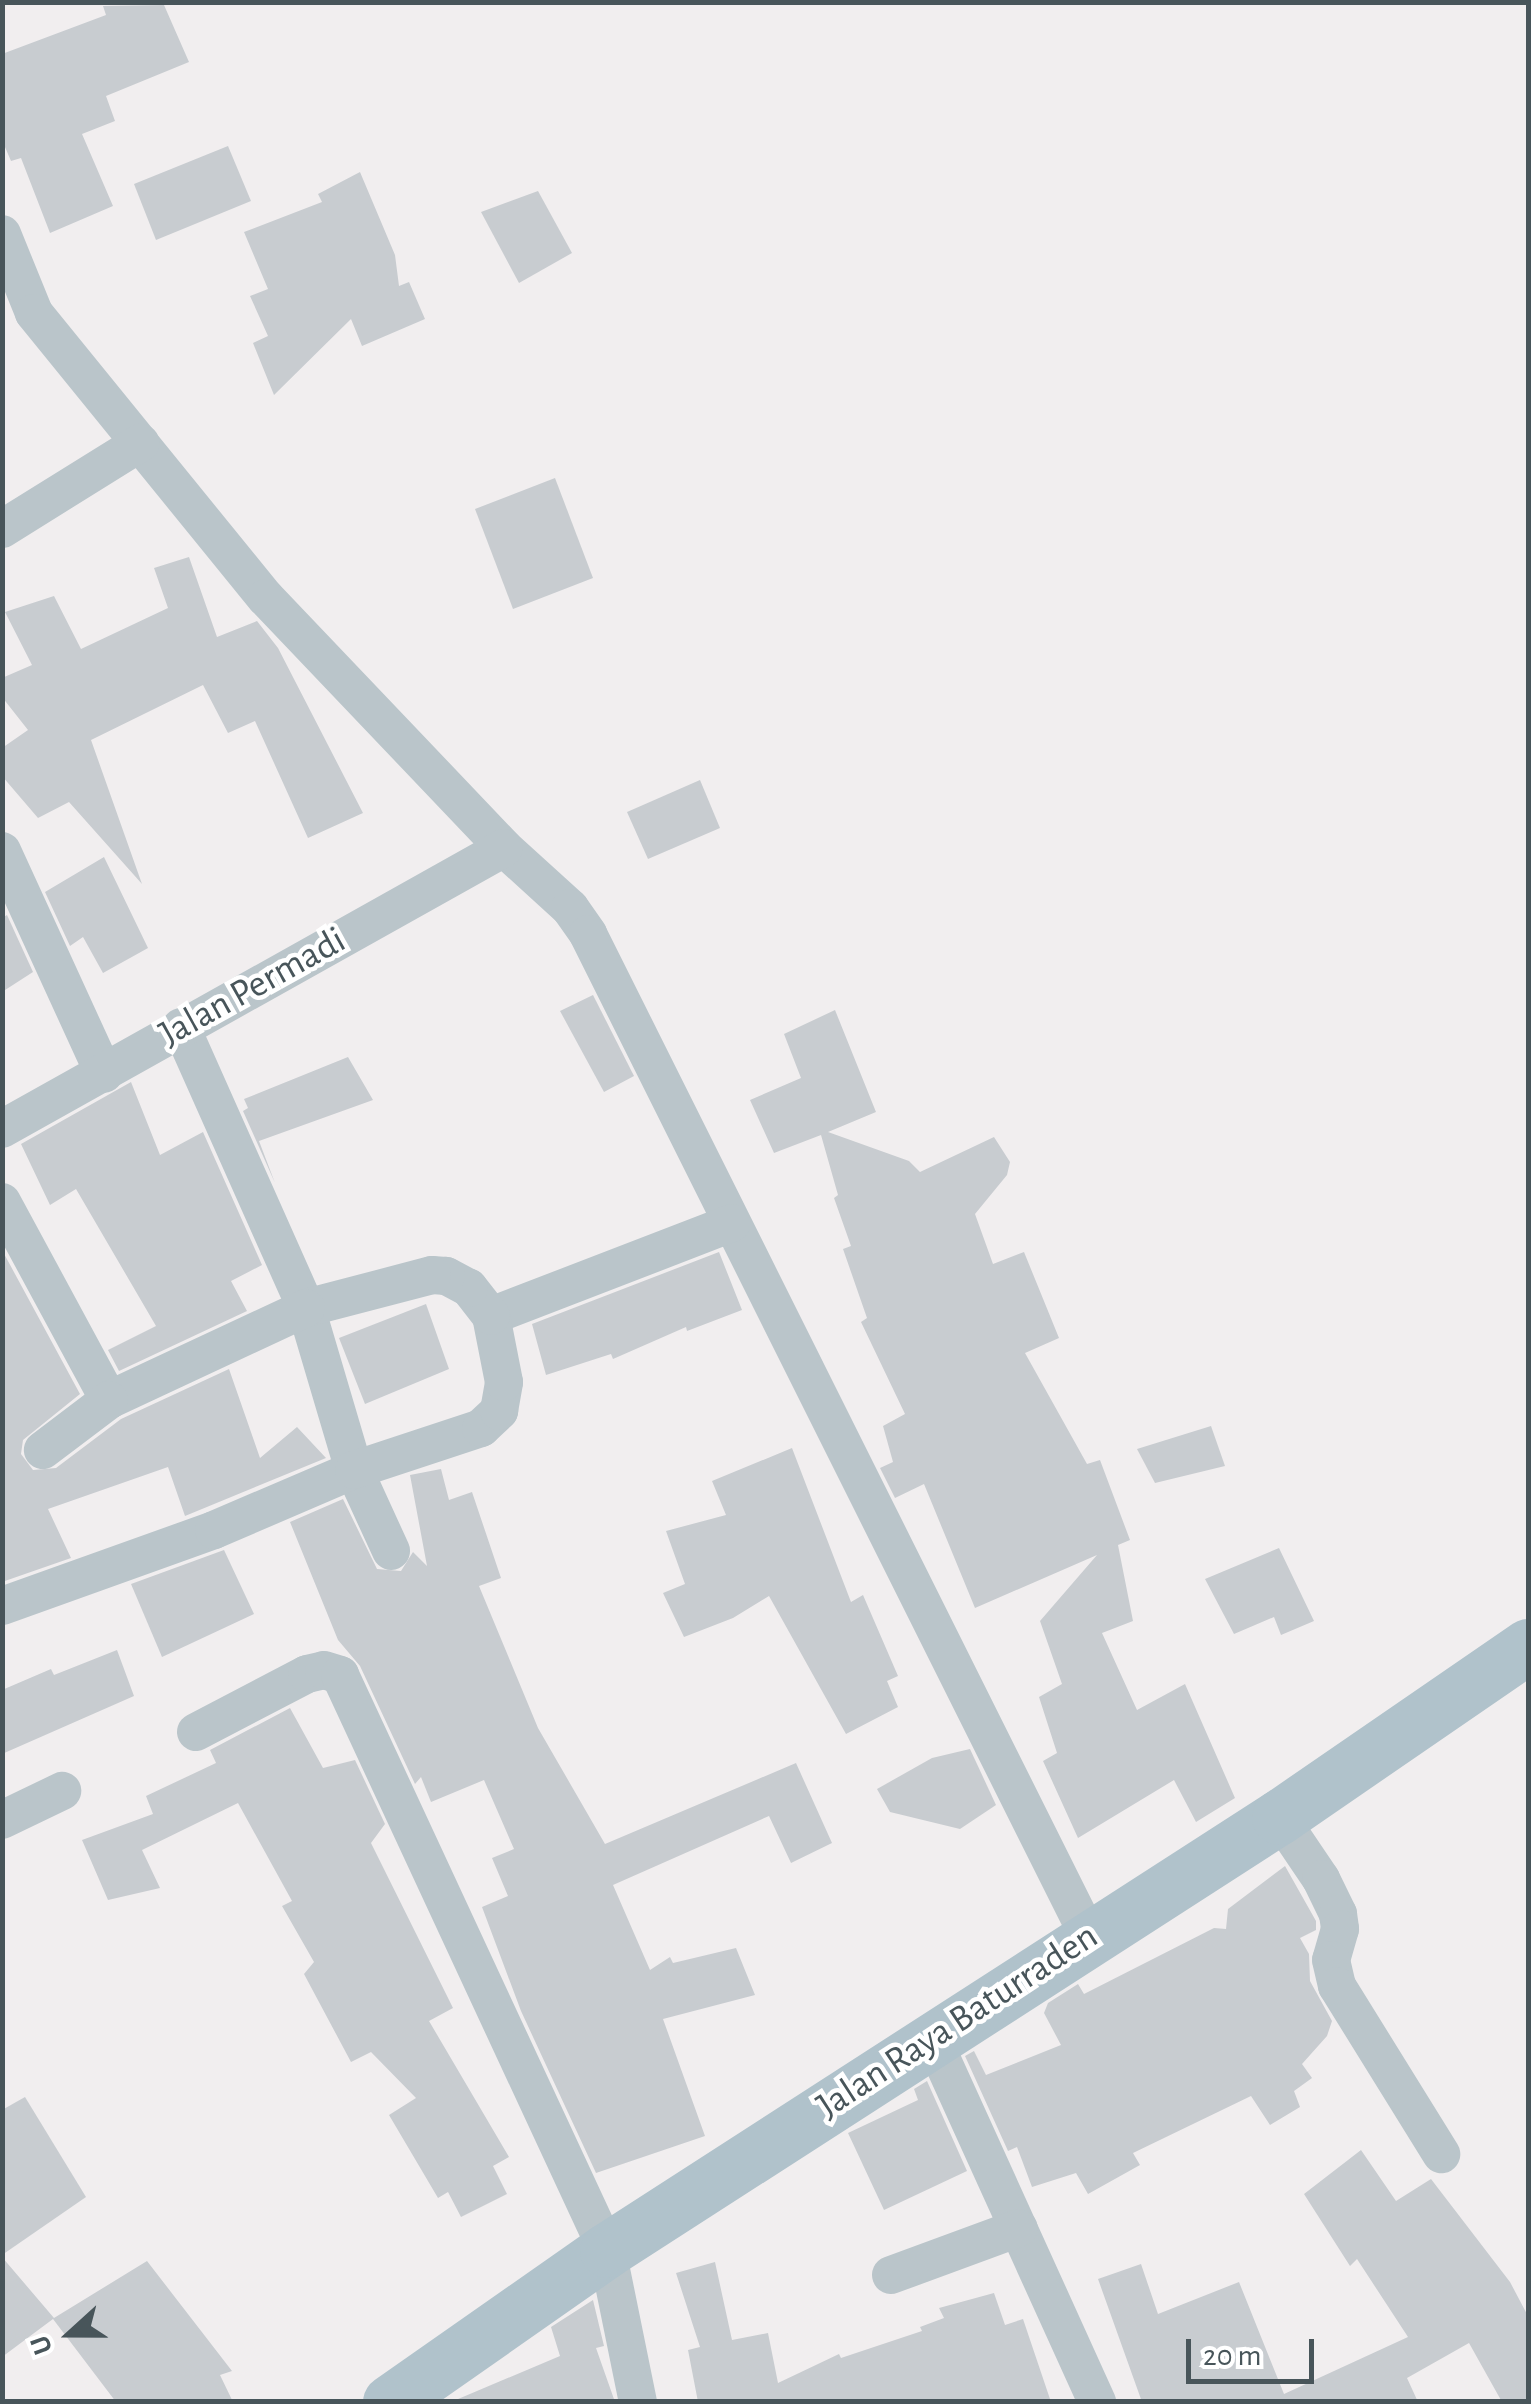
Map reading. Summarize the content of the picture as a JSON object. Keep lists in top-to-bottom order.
{
  "streets": {
    "main road": ["Jalan Raya Baturraden"],
    "street": ["Jalan Permadi"]
  },
  "scale_bar": "20 m",
  "north": "left"
}
